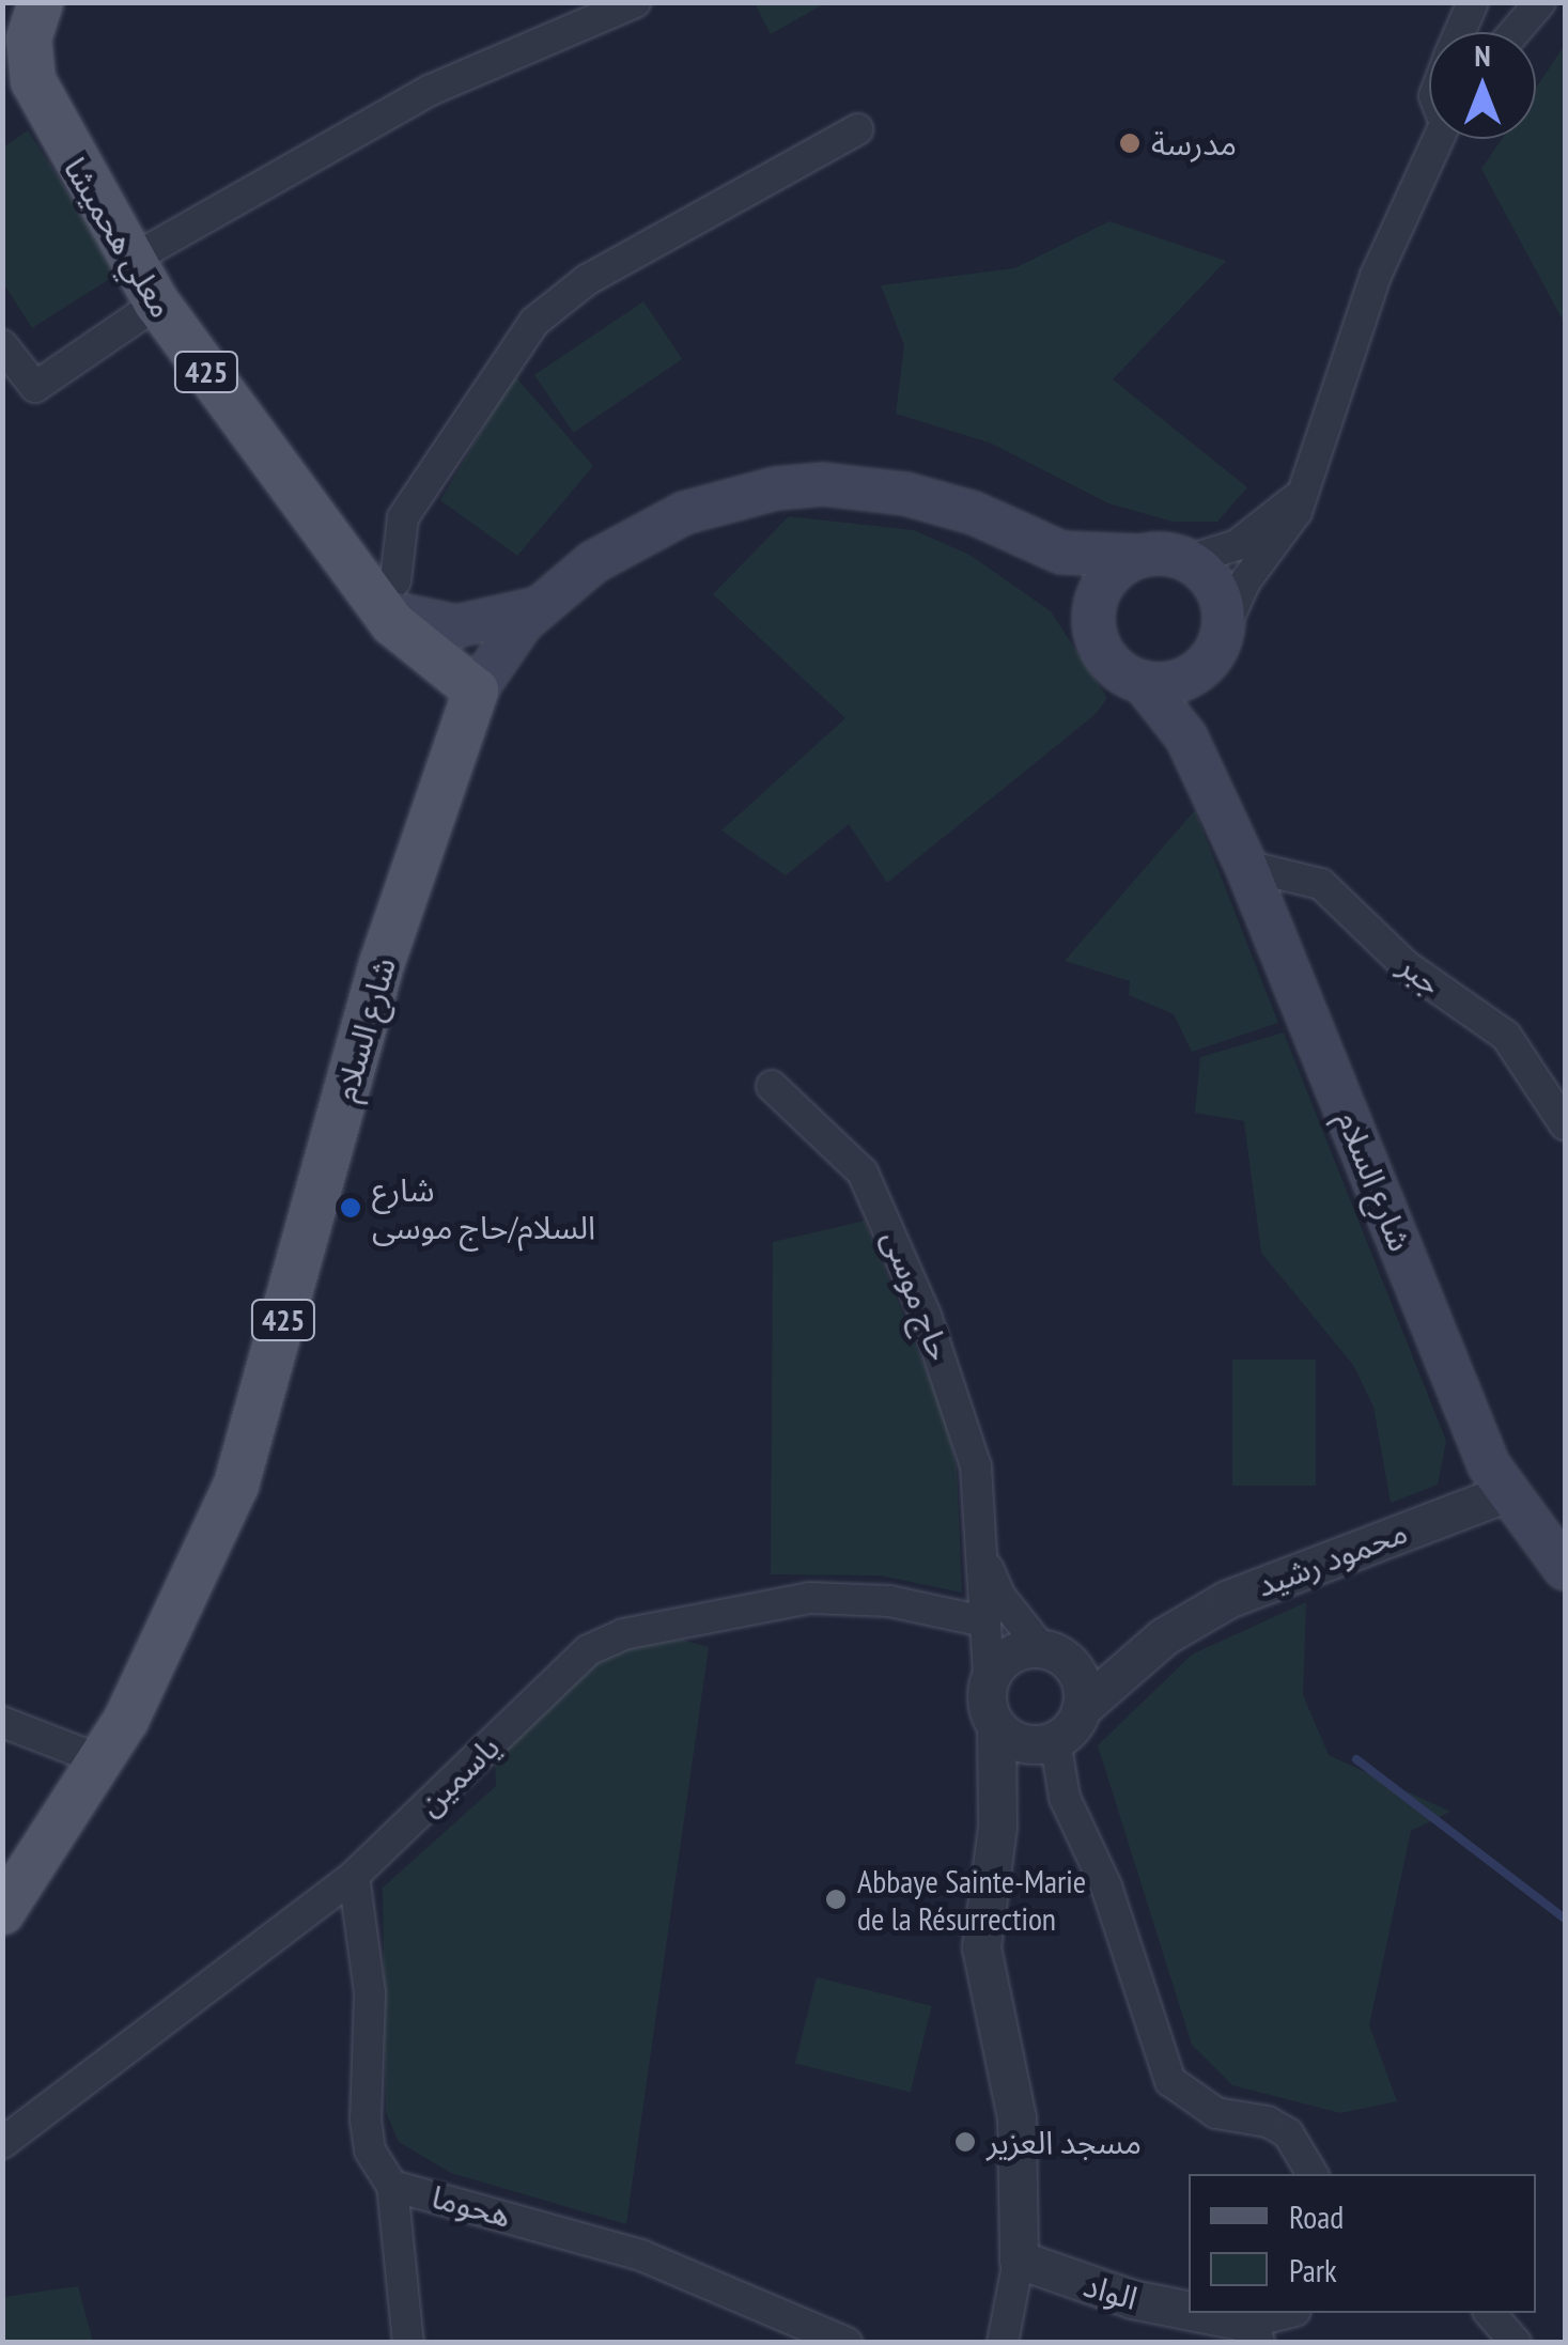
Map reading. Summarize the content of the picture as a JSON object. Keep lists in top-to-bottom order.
{
  "streets": {
    "main road": ["معلي هحميشا", "425", "شارع السلام"],
    "street": [
      "جبر",
      "حاج موسى",
      "محمود رشيد",
      "ياسمين",
      "هحوما",
      "الواد"
    ]
  },
  "crossings": [
    ["معلي هحميشا", "شارع السلام"],
    ["جبر", "شارع السلام"],
    ["شارع السلام", "محمود رشيد"],
    ["حاج موسى", "محمود رشيد"],
    ["حاج موسى", "ياسمين"],
    ["ياسمين", "هحوما"]
  ],
  "places": [
    "مدرسة",
    "شارع السلام/حاج موسى",
    "Abbaye Sainte-Marie de la Résurrection",
    "مسجد العزير"
  ],
  "legend": ["Road", "Park"],
  "north": "top"
}
